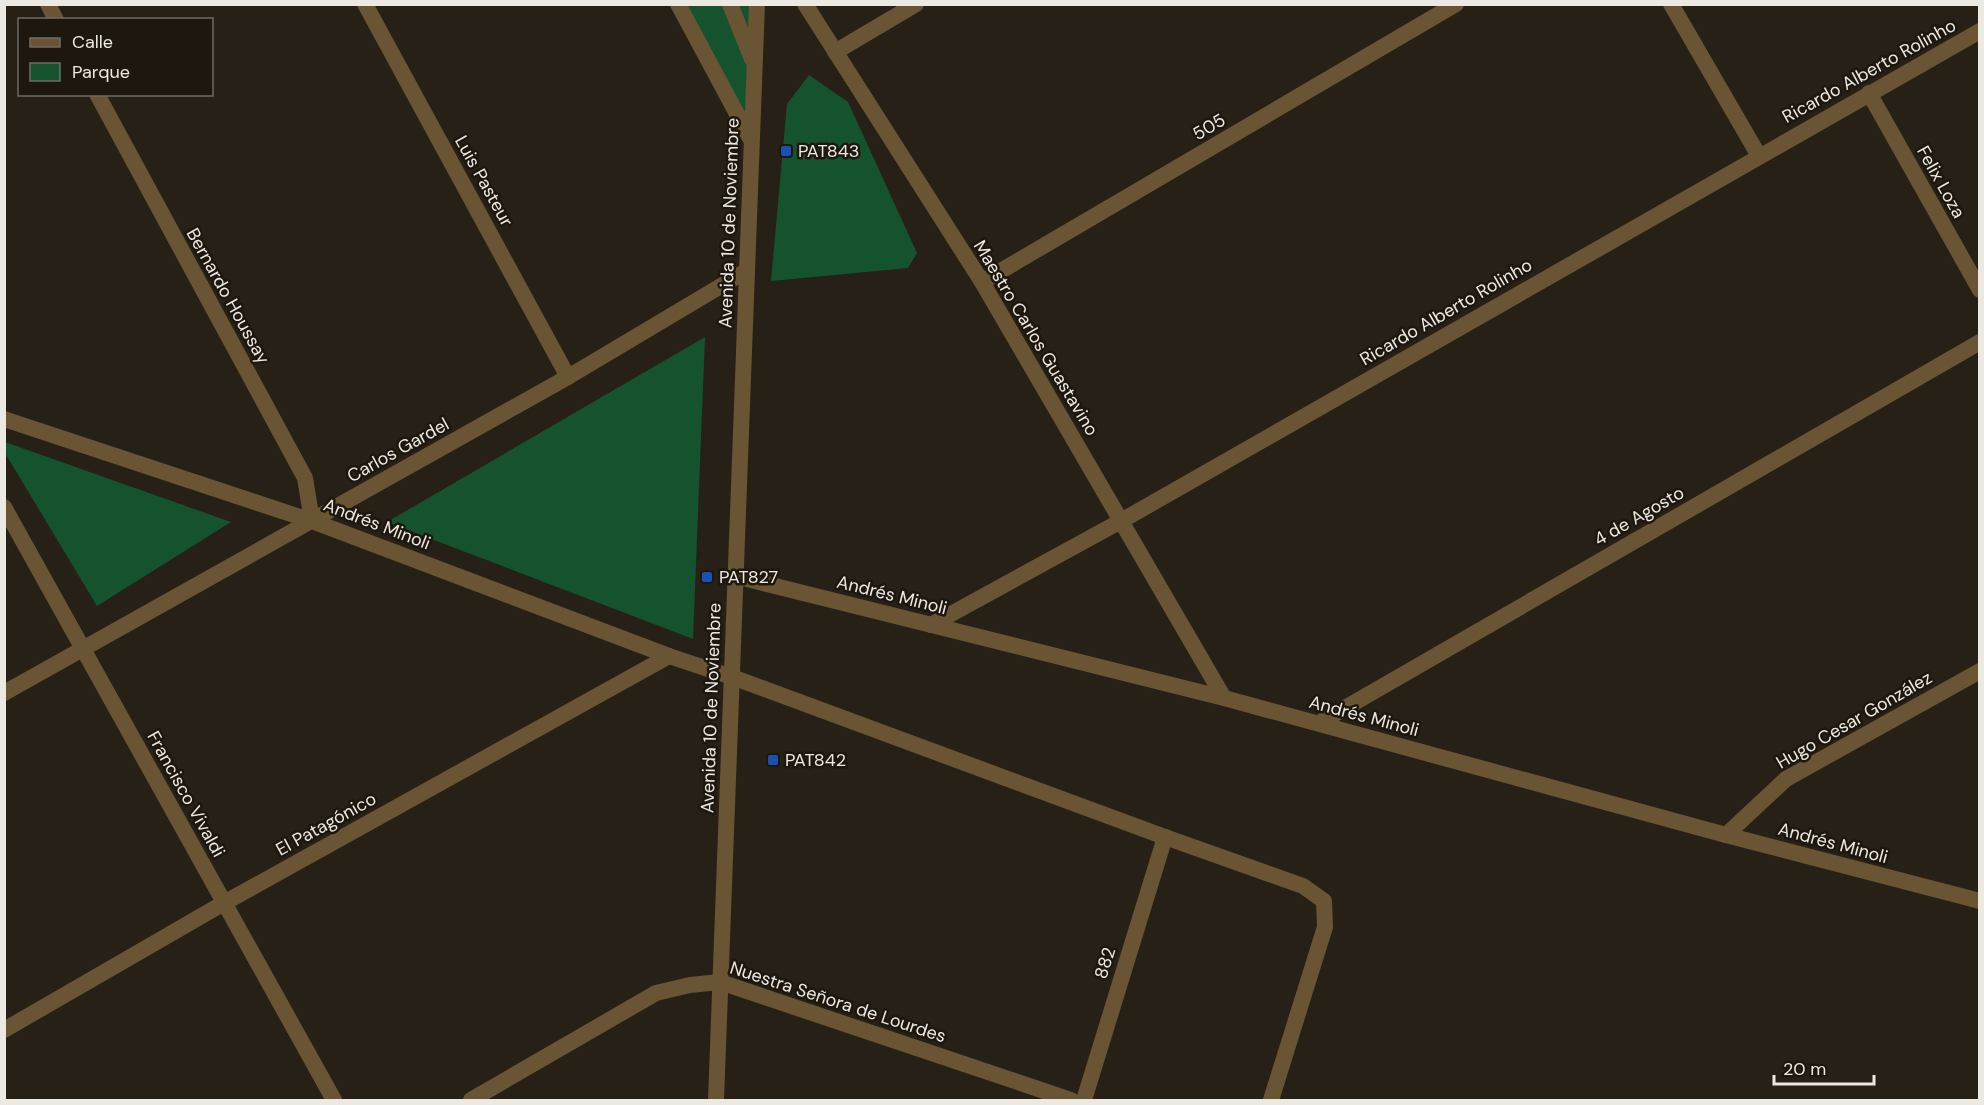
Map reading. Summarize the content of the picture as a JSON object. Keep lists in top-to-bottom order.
{
  "streets": {
    "street": [
      "Ricardo Alberto Rolinho",
      "505",
      "Luis Pasteur",
      "Felix Loza",
      "Avenida 10 de Noviembre",
      "Bernardo Houssay",
      "Maestro Carlos Guastavino",
      "Carlos Gardel",
      "4 de Agosto",
      "Andrés Minoli",
      "Hugo Cesar González",
      "Francisco Vivaldi",
      "El Patagónico",
      "882",
      "Nuestra Señora de Lourdes"
    ]
  },
  "crossings": [
    ["Ricardo Alberto Rolinho", "Felix Loza"],
    ["Ricardo Alberto Rolinho", "Maestro Carlos Guastavino"],
    ["Ricardo Alberto Rolinho", "Andrés Minoli"],
    ["505", "Maestro Carlos Guastavino"],
    ["Luis Pasteur", "Carlos Gardel"],
    ["Avenida 10 de Noviembre", "Carlos Gardel"],
    ["Avenida 10 de Noviembre", "Andrés Minoli"],
    ["Avenida 10 de Noviembre", "Nuestra Señora de Lourdes"],
    ["Bernardo Houssay", "Carlos Gardel"],
    ["Bernardo Houssay", "Andrés Minoli"],
    ["Maestro Carlos Guastavino", "Andrés Minoli"],
    ["Carlos Gardel", "Andrés Minoli"],
    ["Carlos Gardel", "Francisco Vivaldi"],
    ["4 de Agosto", "Andrés Minoli"],
    ["Andrés Minoli", "Hugo Cesar González"],
    ["Andrés Minoli", "El Patagónico"],
    ["Andrés Minoli", "882"],
    ["Francisco Vivaldi", "El Patagónico"]
  ],
  "places": {
    "transit": ["PAT843", "PAT827", "PAT842"]
  },
  "legend": ["Calle", "Parque"],
  "scale_bar": "20 m"
}
